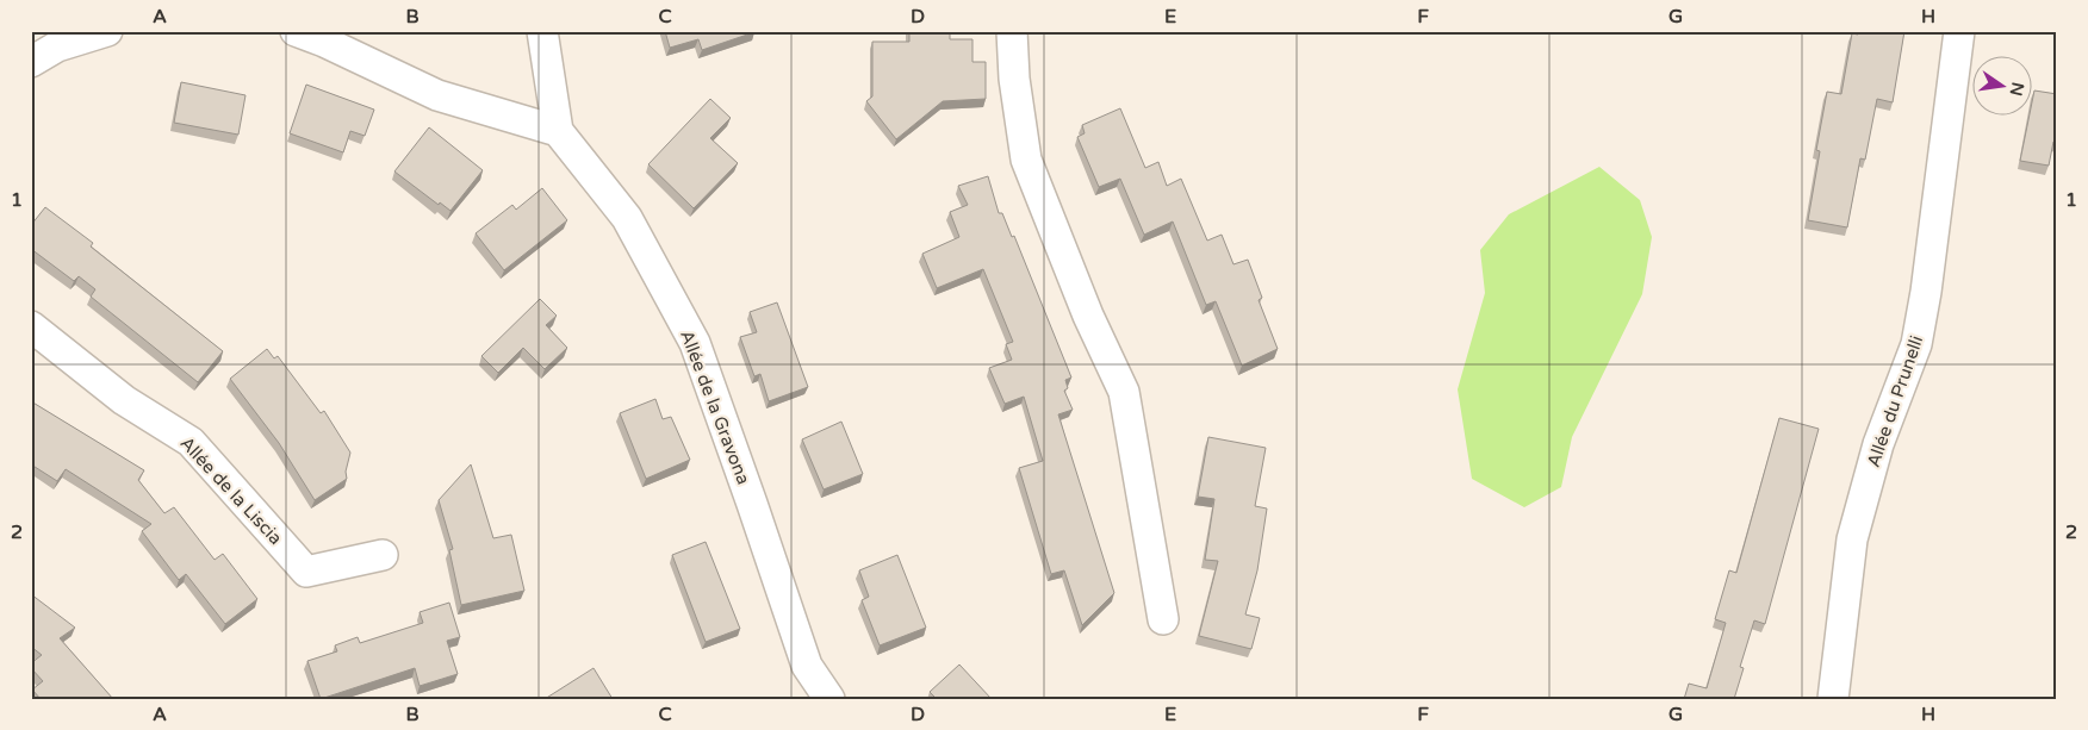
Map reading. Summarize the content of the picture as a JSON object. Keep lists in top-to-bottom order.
{
  "streets": {
    "street": ["Allée du Prunelli", "Allée de la Gravona", "Allée de la Liscia"]
  },
  "north": "right",
  "grid": {
    "columns": [
      "A",
      "B",
      "C",
      "D",
      "E",
      "F",
      "G",
      "H"
    ],
    "rows": ["1", "2"]
  }
}
